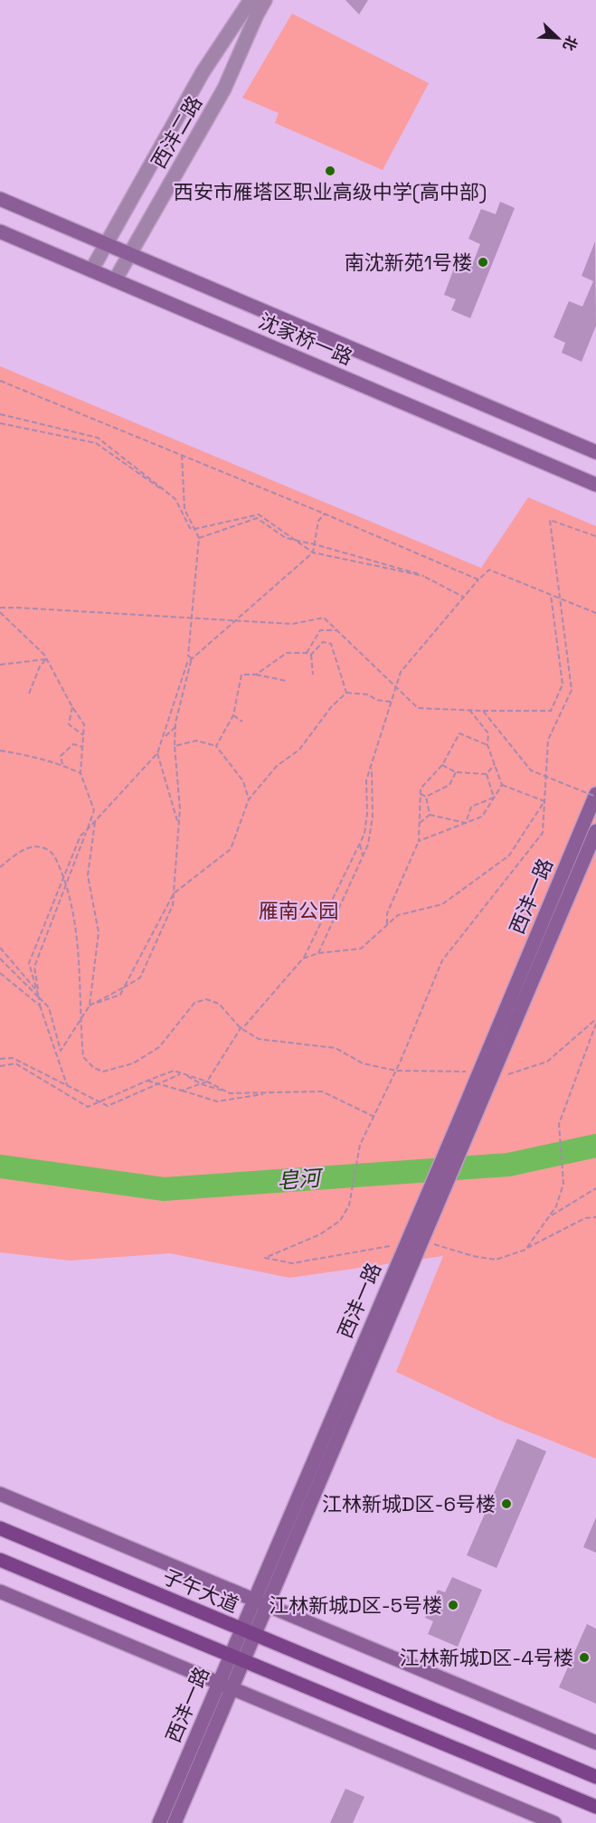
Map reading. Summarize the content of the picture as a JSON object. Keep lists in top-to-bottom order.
{
  "streets": {
    "main road": ["沈家桥一路", "西沣一路", "子午大道"],
    "street": ["西沣二路"]
  },
  "crossings": [
    ["西沣二路", "沈家桥一路"],
    ["西沣一路", "子午大道"]
  ],
  "water": ["皂河"],
  "parks": ["雁南公园"],
  "places": [
    "西安市雁塔区职业高级中学(高中部)",
    "南沈新苑1号楼",
    "江林新城D区-6号楼",
    "江林新城D区-5号楼",
    "江林新城D区-4号楼"
  ],
  "north": "bottom right"
}
